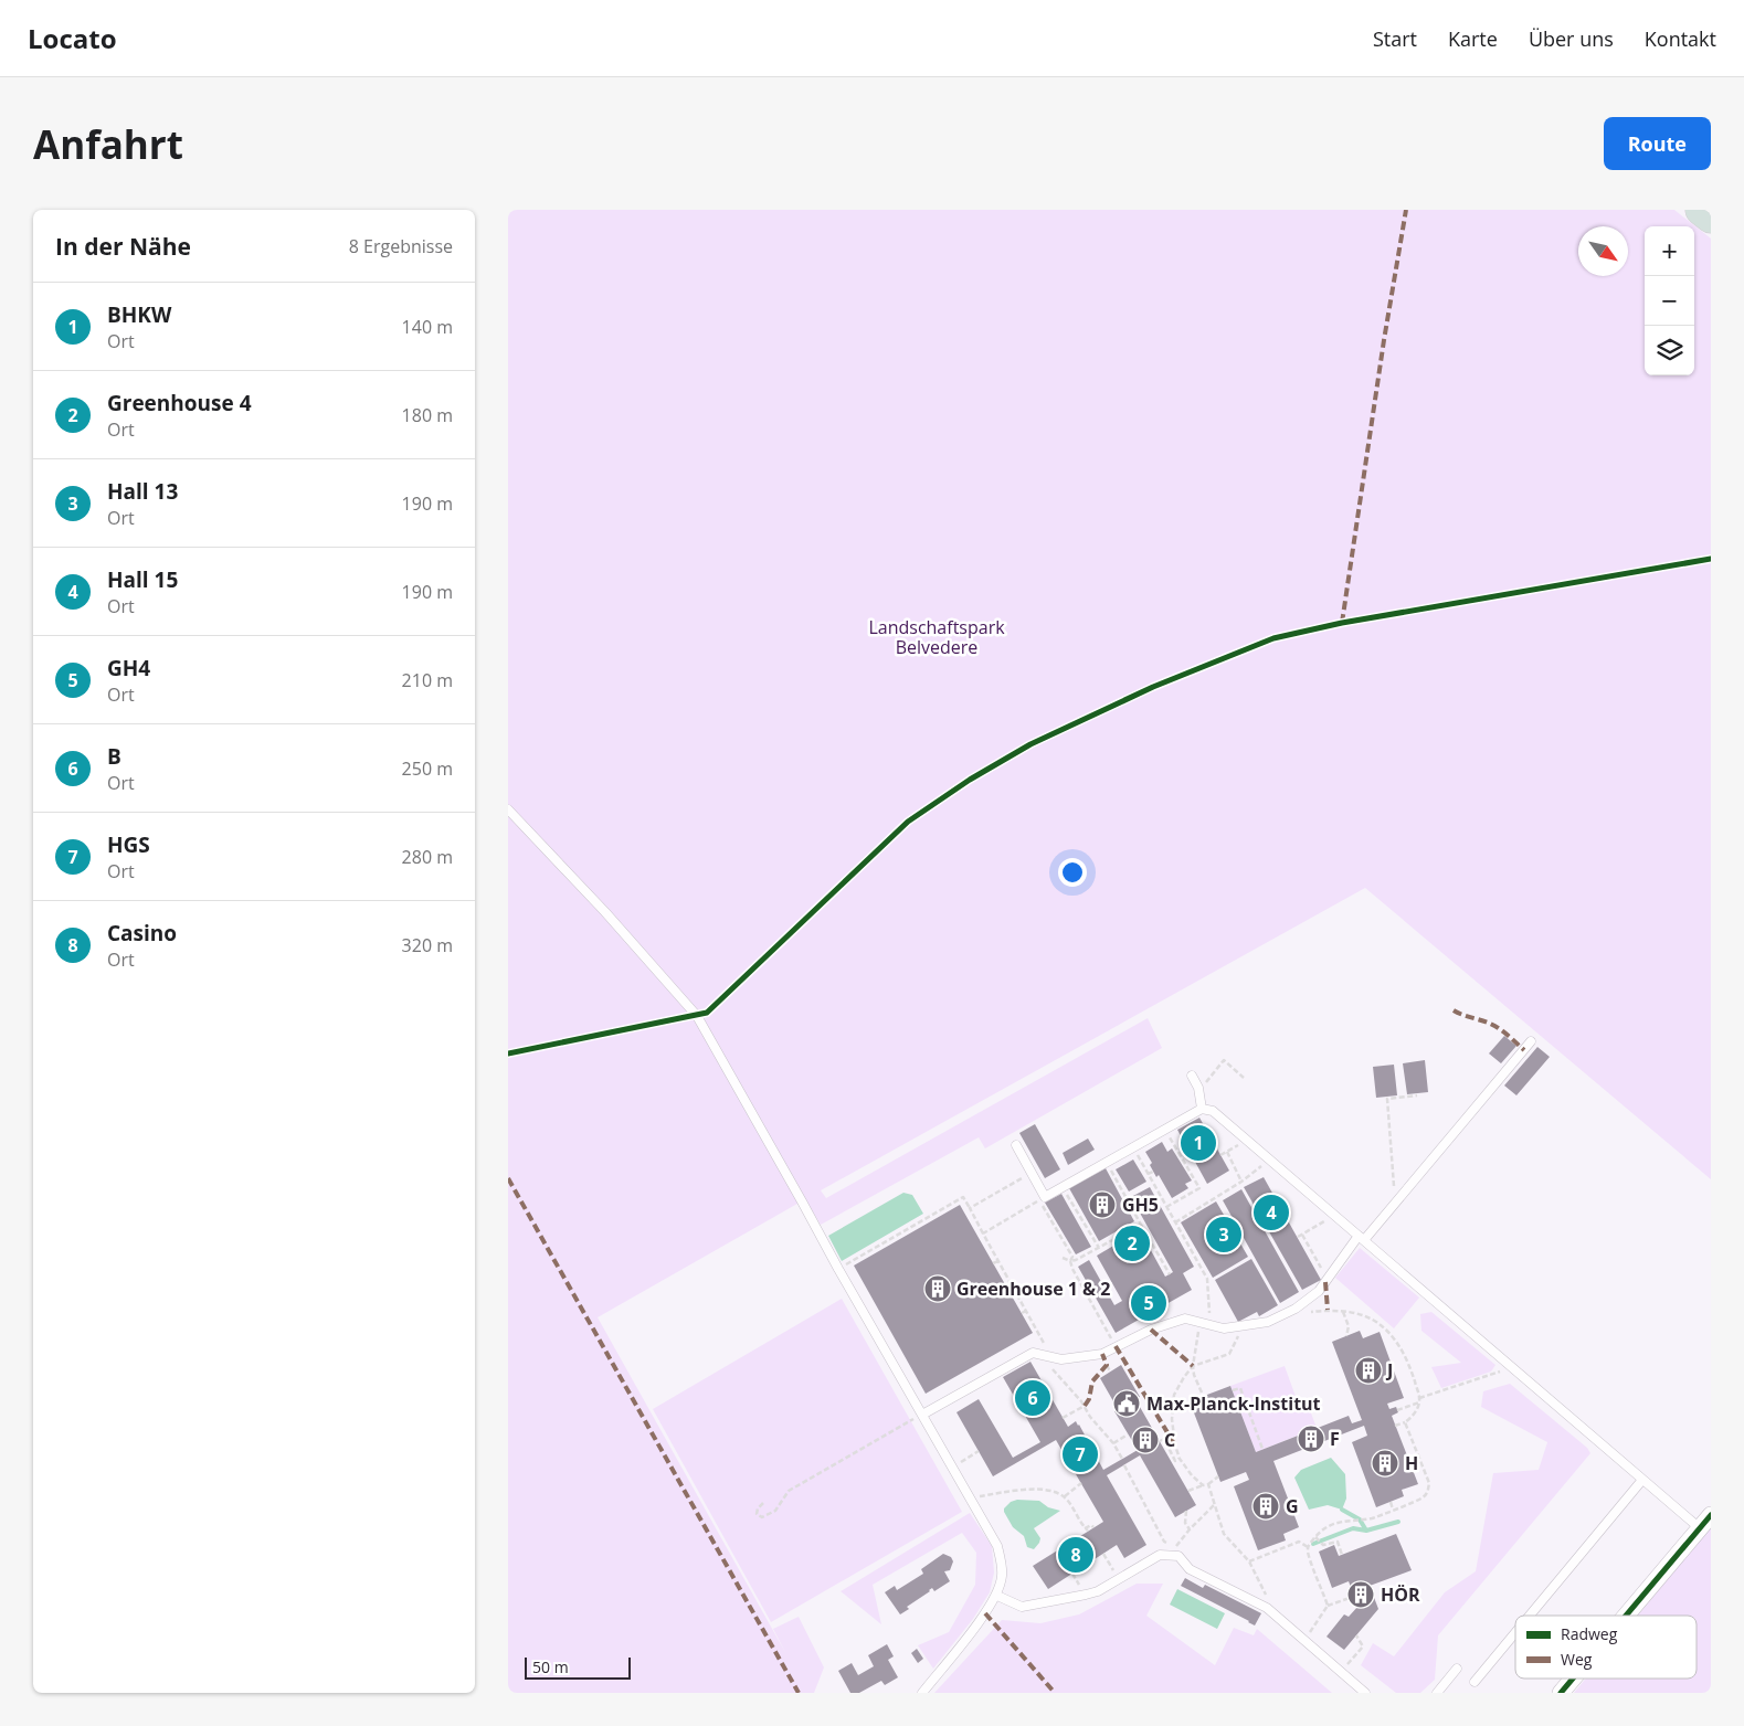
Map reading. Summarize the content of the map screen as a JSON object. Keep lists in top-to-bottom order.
{
  "parks": ["Landschaftspark Belvedere"],
  "places": {
    "building": [
      "GH5",
      "Greenhouse 1 & 2",
      "J",
      "F",
      "C",
      "H",
      "G",
      "HÖR"
    ],
    "public building": ["Max-Planck-Institut"]
  },
  "legend": ["Radweg", "Weg"],
  "scale_bar": "50 m",
  "north": "bottom right",
  "page": {
    "header": "Locato",
    "nav": [
      "Start",
      "Karte",
      "Über uns",
      "Kontakt"
    ],
    "buttons": "Route",
    "title": "Anfahrt",
    "heading": ["In der Nähe", "8 Ergebnisse"],
    "map_buttons": ["+", "−"],
    "list": [
      {
        "mark": "1",
        "name": "BHKW",
        "note": "Ort",
        "value": "140 m"
      },
      {
        "mark": "2",
        "name": "Greenhouse 4",
        "note": "Ort",
        "value": "180 m"
      },
      {
        "mark": "3",
        "name": "Hall 13",
        "note": "Ort",
        "value": "190 m"
      },
      {
        "mark": "4",
        "name": "Hall 15",
        "note": "Ort",
        "value": "190 m"
      },
      {
        "mark": "5",
        "name": "GH4",
        "note": "Ort",
        "value": "210 m"
      },
      {
        "mark": "6",
        "name": "B",
        "note": "Ort",
        "value": "250 m"
      },
      {
        "mark": "7",
        "name": "HGS",
        "note": "Ort",
        "value": "280 m"
      },
      {
        "mark": "8",
        "name": "Casino",
        "note": "Ort",
        "value": "320 m"
      }
    ],
    "pins": [
      "1",
      "4",
      "3",
      "2",
      "5",
      "6",
      "7",
      "8"
    ],
    "scale": "50 m"
  }
}
